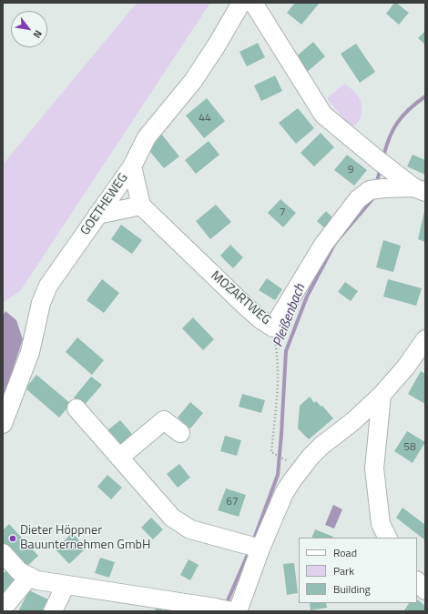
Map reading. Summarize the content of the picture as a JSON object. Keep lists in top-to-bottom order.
{
  "streets": {
    "street": ["GOETHEWEG", "MOZARTWEG"]
  },
  "water": ["Pleißenbach"],
  "places": ["Dieter Höppner Bauunternehmen GmbH"],
  "house_numbers": [
    "44",
    "9",
    "7",
    "58",
    "67"
  ],
  "legend": ["Road", "Park", "Building"],
  "north": "bottom right"
}
